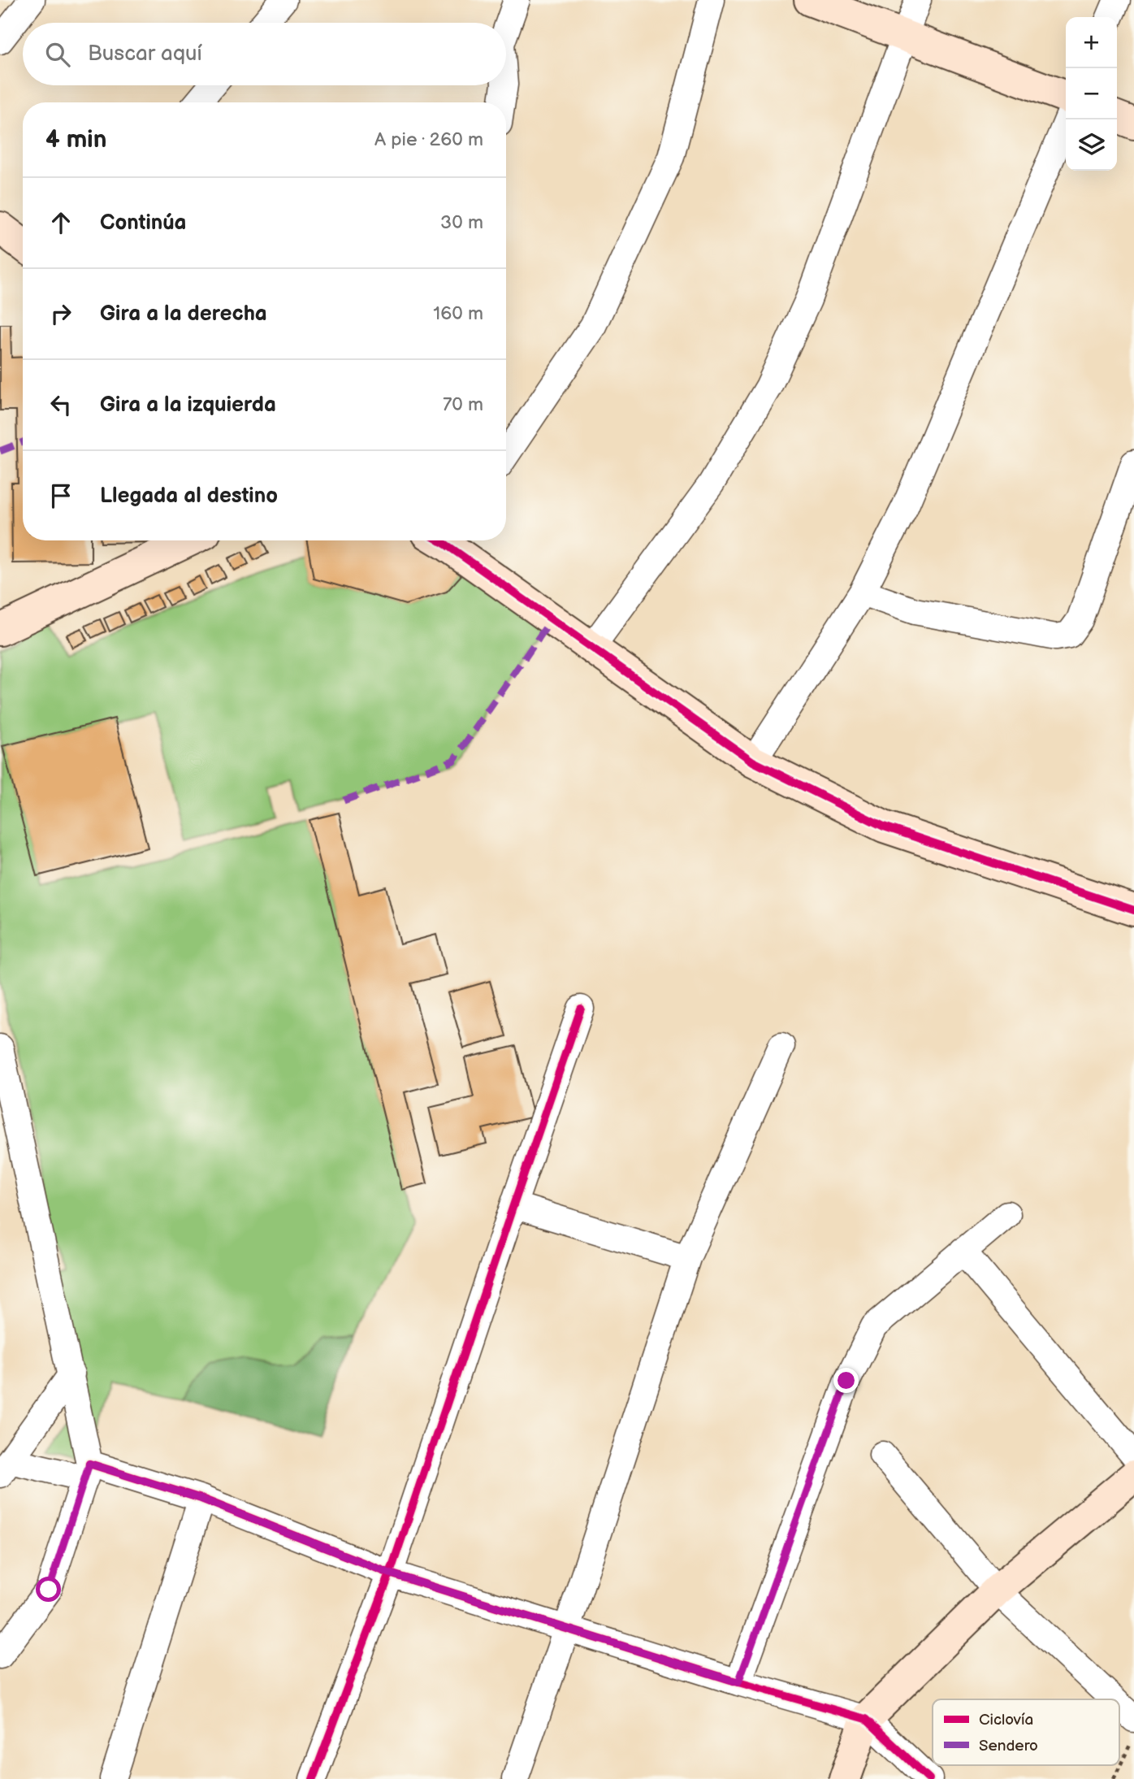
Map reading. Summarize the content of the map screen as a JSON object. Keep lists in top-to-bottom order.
{
  "legend": ["Ciclovía", "Sendero"],
  "page": {
    "map_buttons": ["+", "−"],
    "search": "Buscar aquí",
    "heading": ["4 min", "A pie · 260 m"],
    "list": [
      ["Continúa", "30 m"],
      ["Gira a la derecha", "160 m"],
      ["Gira a la izquierda", "70 m"],
      "Llegada al destino"
    ]
  }
}
